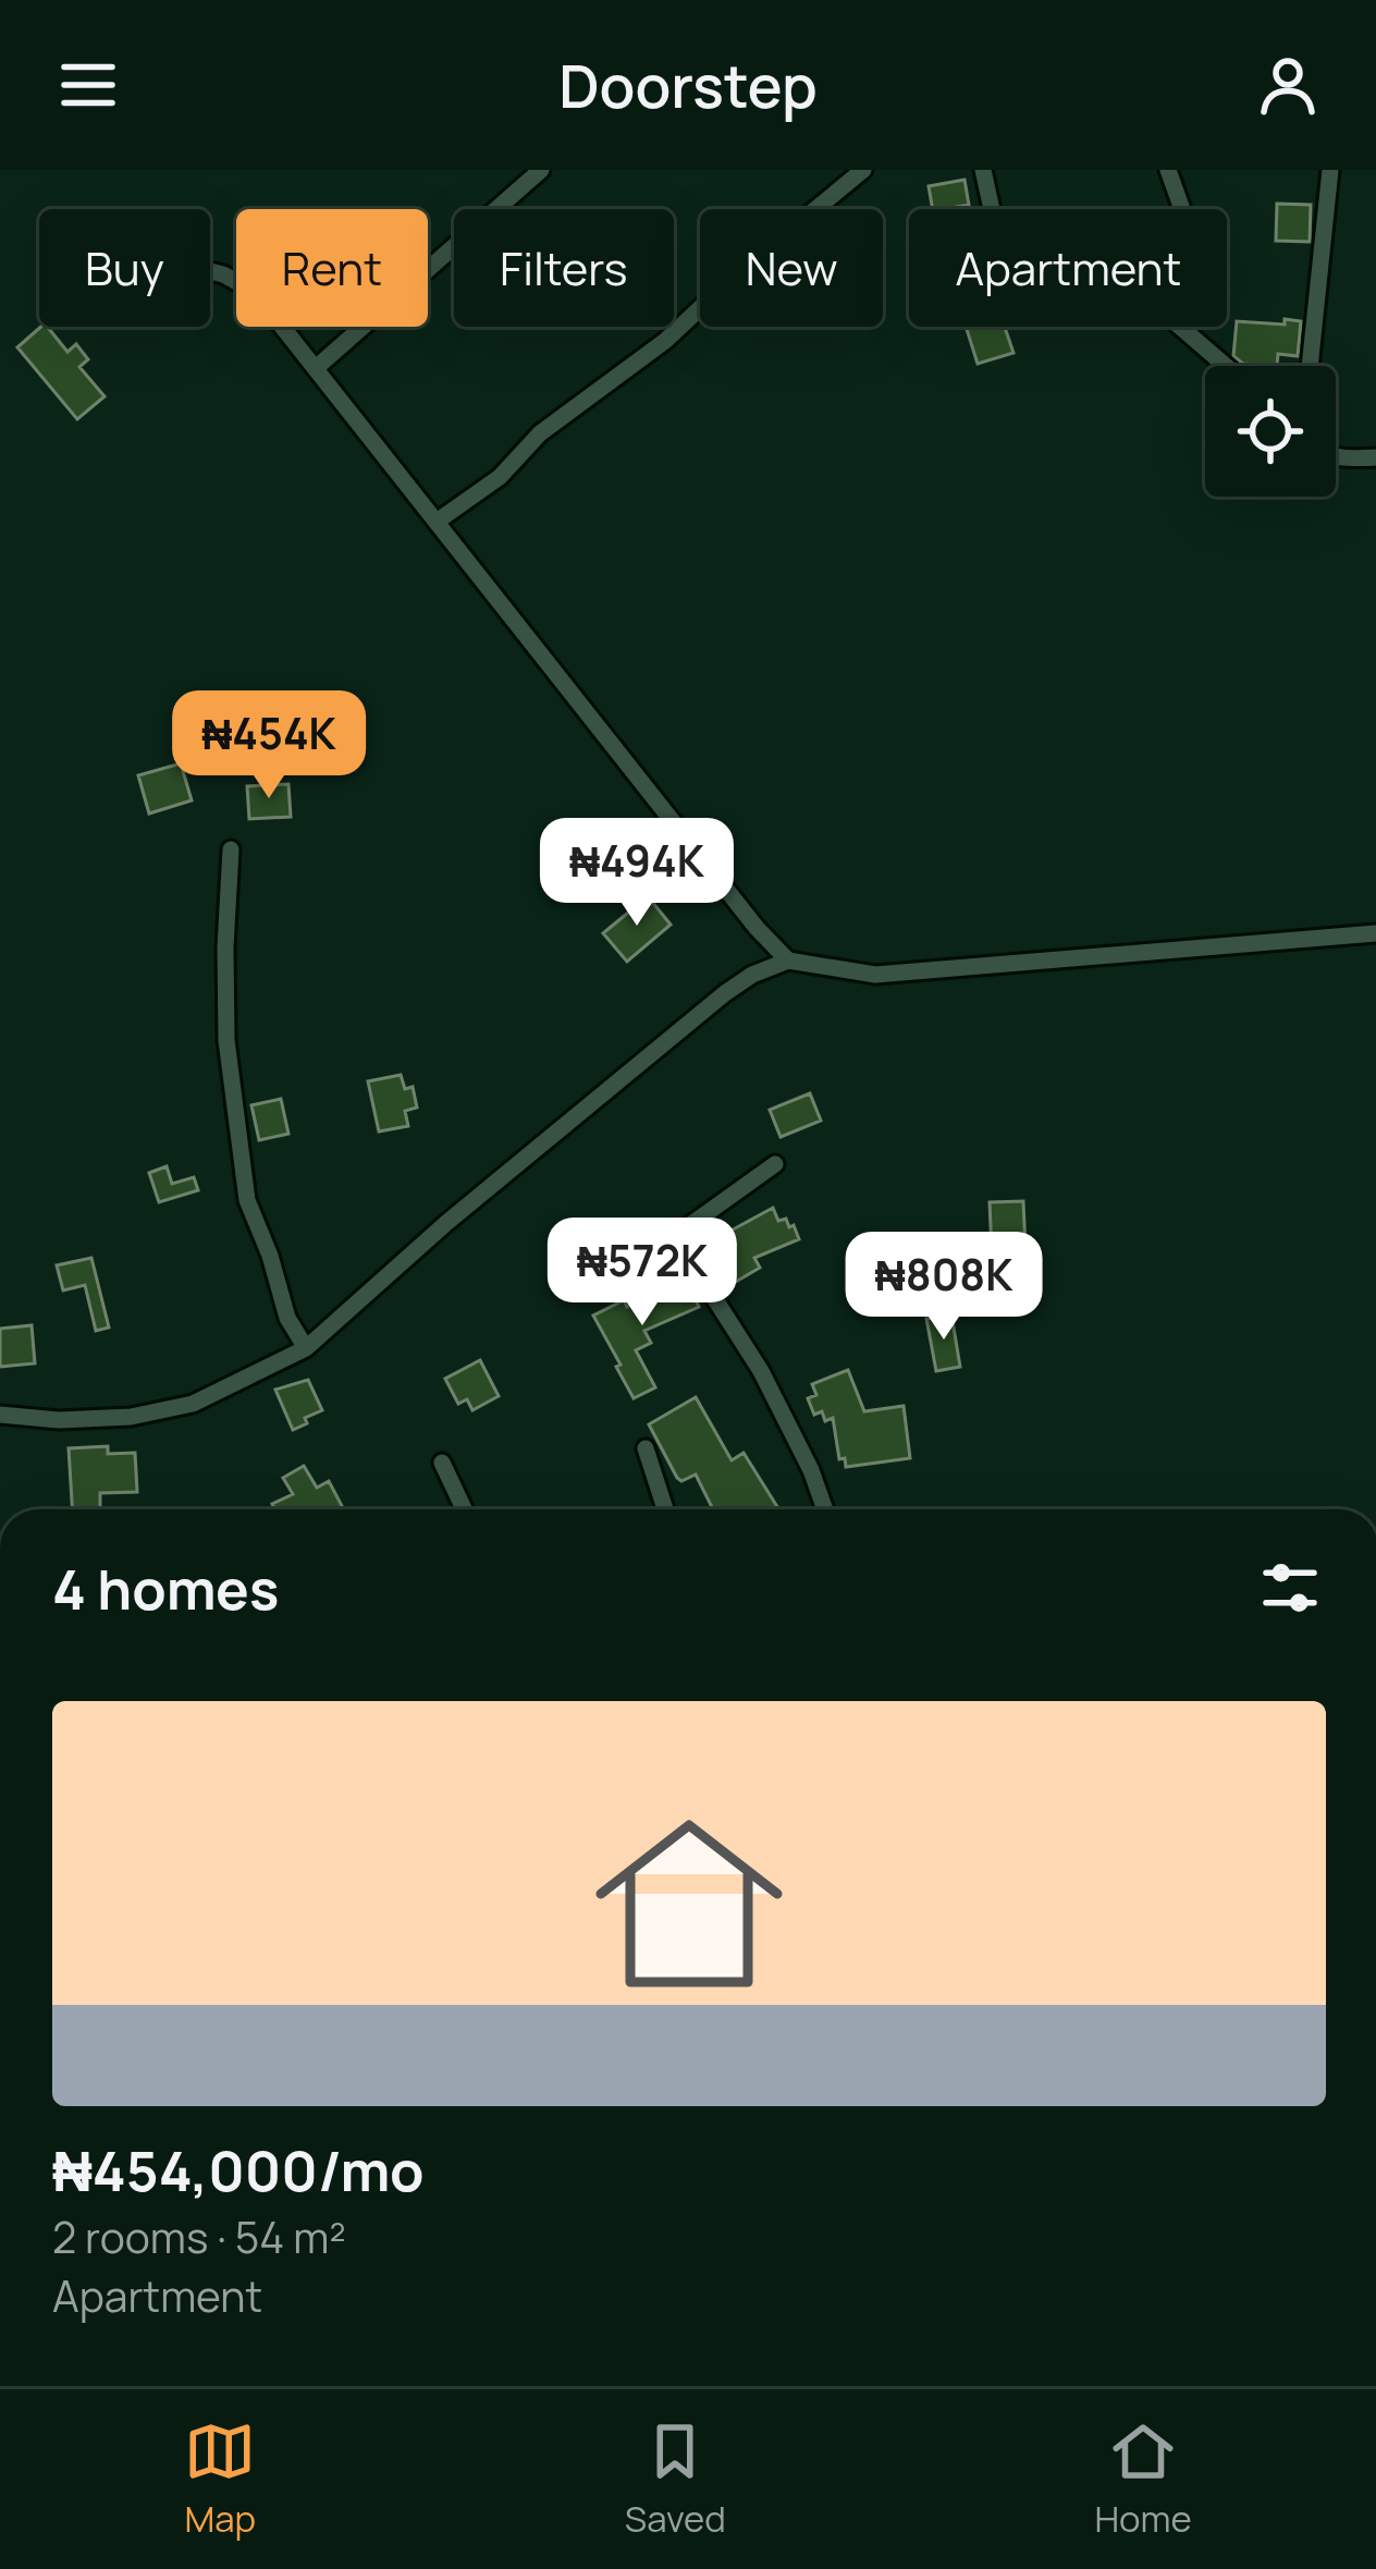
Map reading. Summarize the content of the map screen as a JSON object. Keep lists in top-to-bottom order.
{
  "page": {
    "header": "Doorstep",
    "chip": [
      "Buy",
      "Rent",
      "Filters",
      "New",
      "Apartment"
    ],
    "price": [
      "₦454K",
      "₦494K",
      "₦572K",
      "₦808K"
    ],
    "heading": "4 homes",
    "list": [
      {
        "name": "₦454,000/mo",
        "note": "2 rooms · 54 m² · Apartment"
      }
    ],
    "tabs": ["Map", "Saved", "Home"]
  }
}
